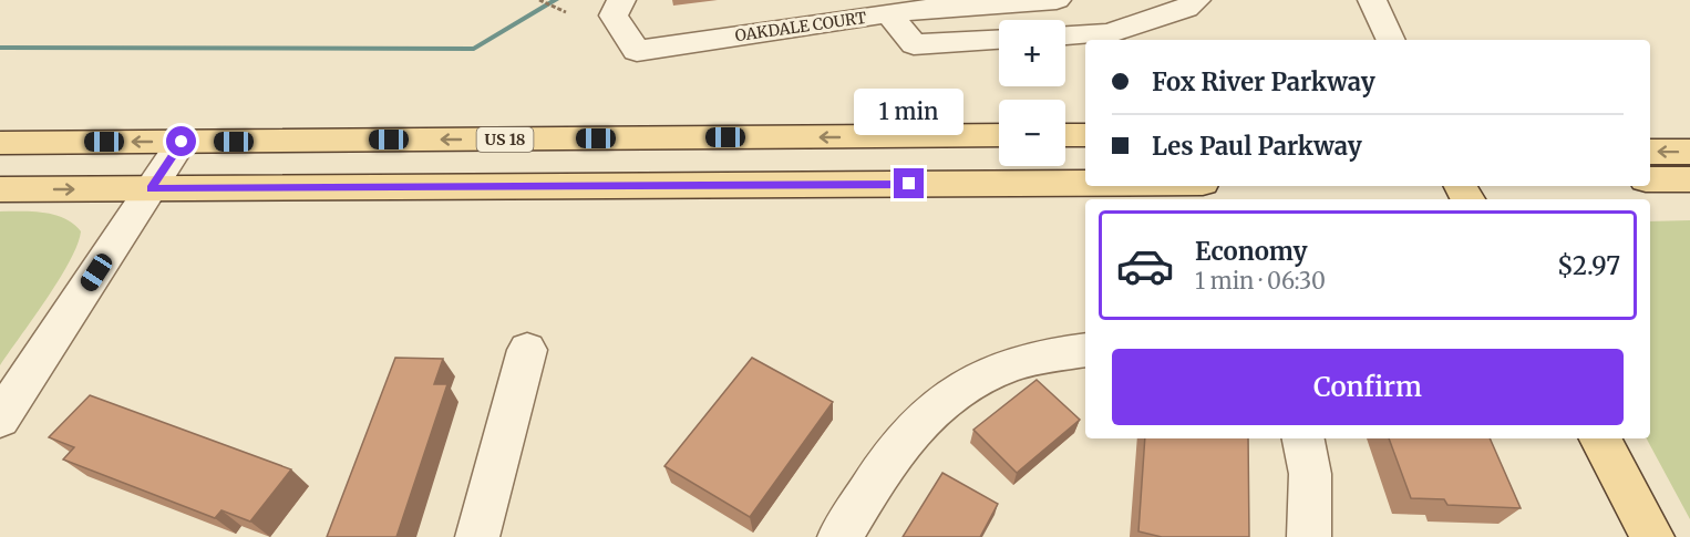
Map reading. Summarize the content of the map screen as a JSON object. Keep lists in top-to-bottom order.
{
  "streets": {
    "main road": ["US 18"],
    "street": ["OAKDALE COURT"]
  },
  "page": {
    "map_buttons": ["+", "−"],
    "banner": ["Fox River Parkway", "Les Paul Parkway"],
    "bubble": "1 min",
    "list": [
      {
        "name": "Economy",
        "note": "1 min · 06:30",
        "value": "$2.97"
      }
    ],
    "buttons": "Confirm"
  }
}
